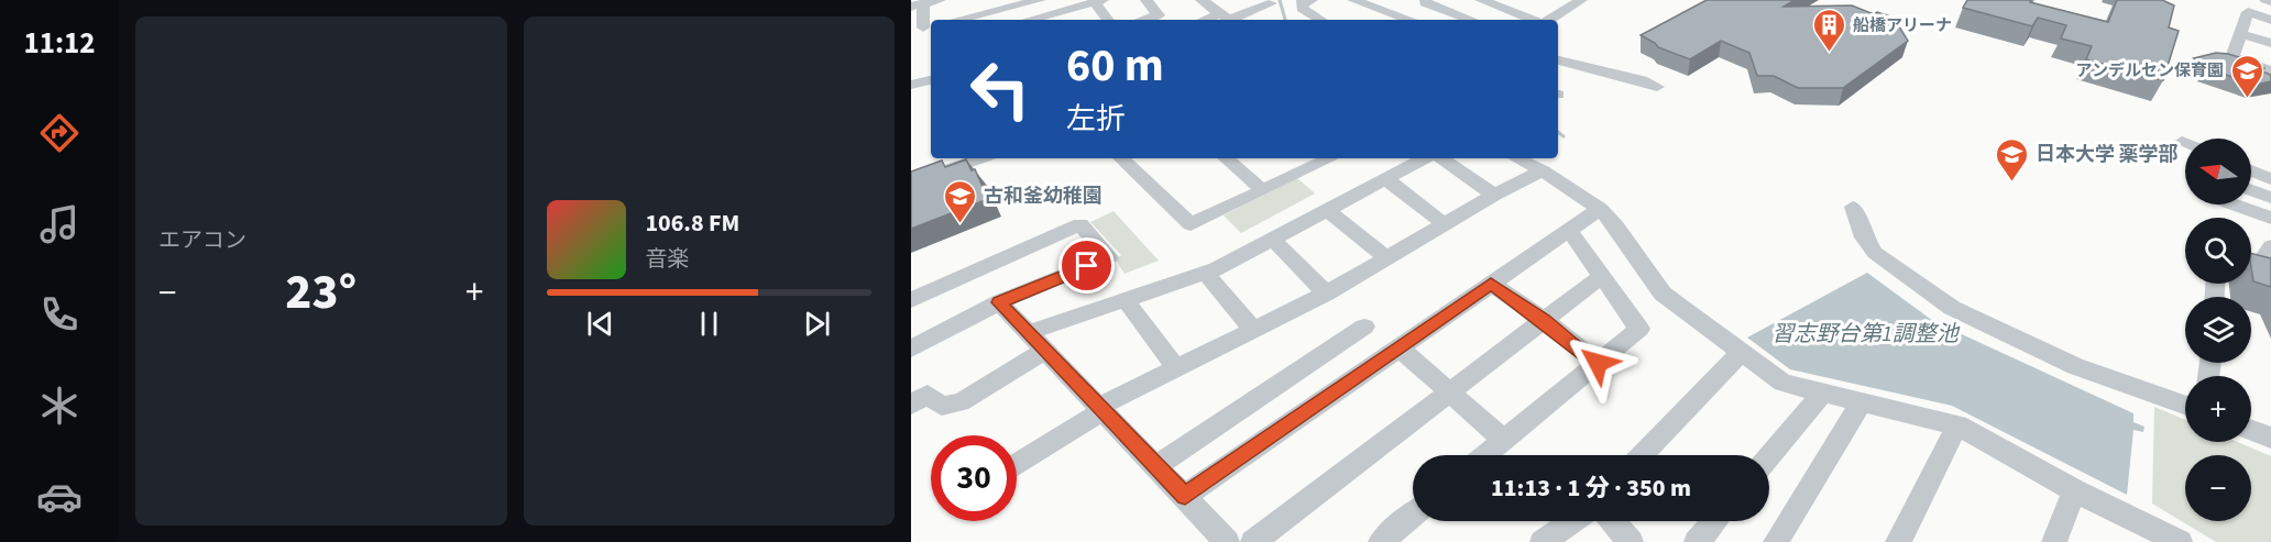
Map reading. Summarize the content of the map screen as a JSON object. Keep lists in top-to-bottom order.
{
  "water": ["習志野台第1調整池"],
  "places": {
    "building": ["船橋アリーナ"],
    "school or university": ["アンデルセン保育園", "日本大学 薬学部", "古和釜幼稚園"]
  },
  "north": "left",
  "page": {
    "tabs": "11:12",
    "tile": "エアコン",
    "turn": ["60 m", "左折"],
    "map_buttons": ["+", "−"],
    "song": ["106.8 FM", "音楽"],
    "heat": ["−", "23°", "+"],
    "limit": "30",
    "trip": "11:13 · 1 分 · 350 m"
  }
}
